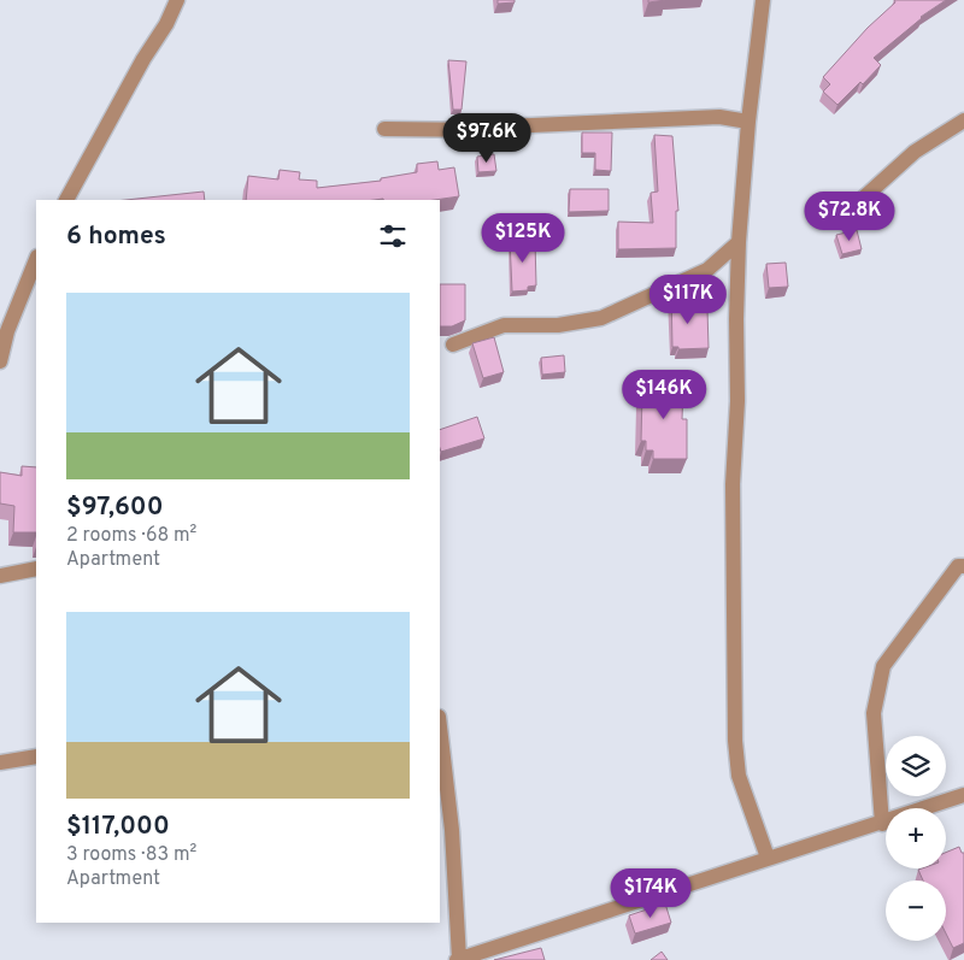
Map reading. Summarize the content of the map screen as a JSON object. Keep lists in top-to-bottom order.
{
  "page": {
    "price": [
      "$97.6K",
      "$72.8K",
      "$125K",
      "$117K",
      "$146K",
      "$174K"
    ],
    "heading": "6 homes",
    "list": [
      {
        "name": "$97,600",
        "note": "2 rooms · 68 m² · Apartment"
      },
      {
        "name": "$117,000",
        "note": "3 rooms · 83 m² · Apartment"
      }
    ],
    "map_buttons": ["+", "−"]
  }
}
